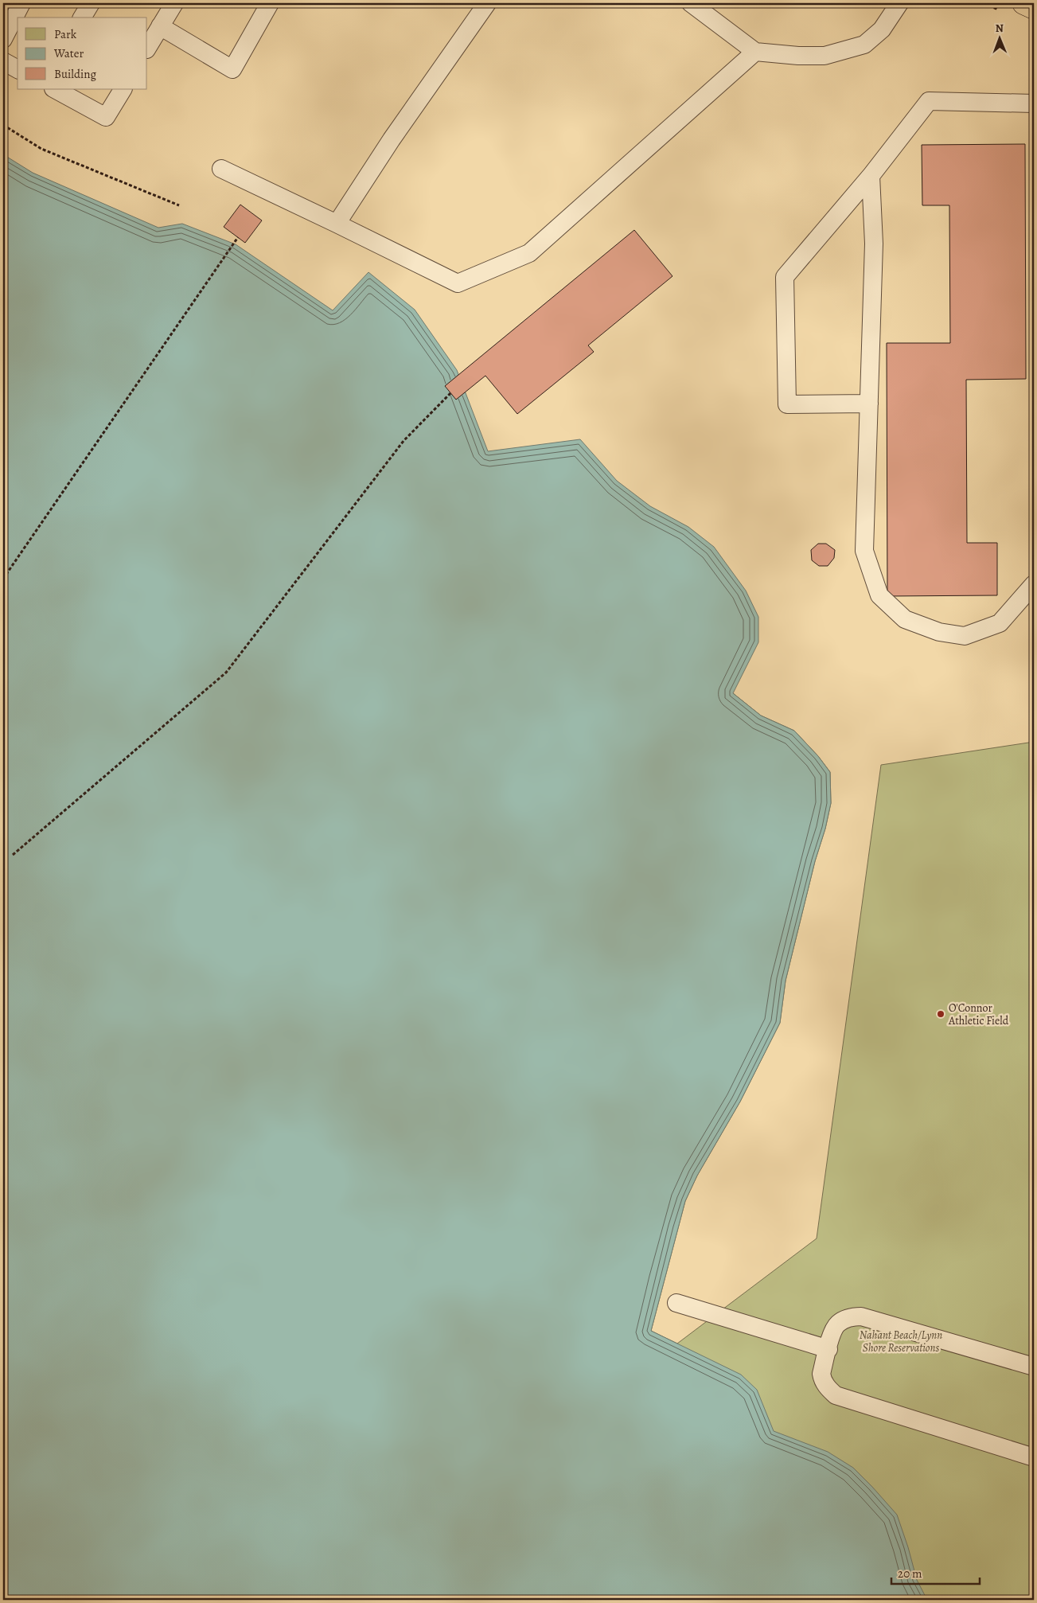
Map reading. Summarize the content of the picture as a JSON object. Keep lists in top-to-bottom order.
{
  "parks": ["Nahant Beach/Lynn Shore Reservations"],
  "places": ["O'Connor Athletic Field"],
  "legend": ["Park", "Water", "Building"],
  "scale_bar": "20 m",
  "north": "top"
}
